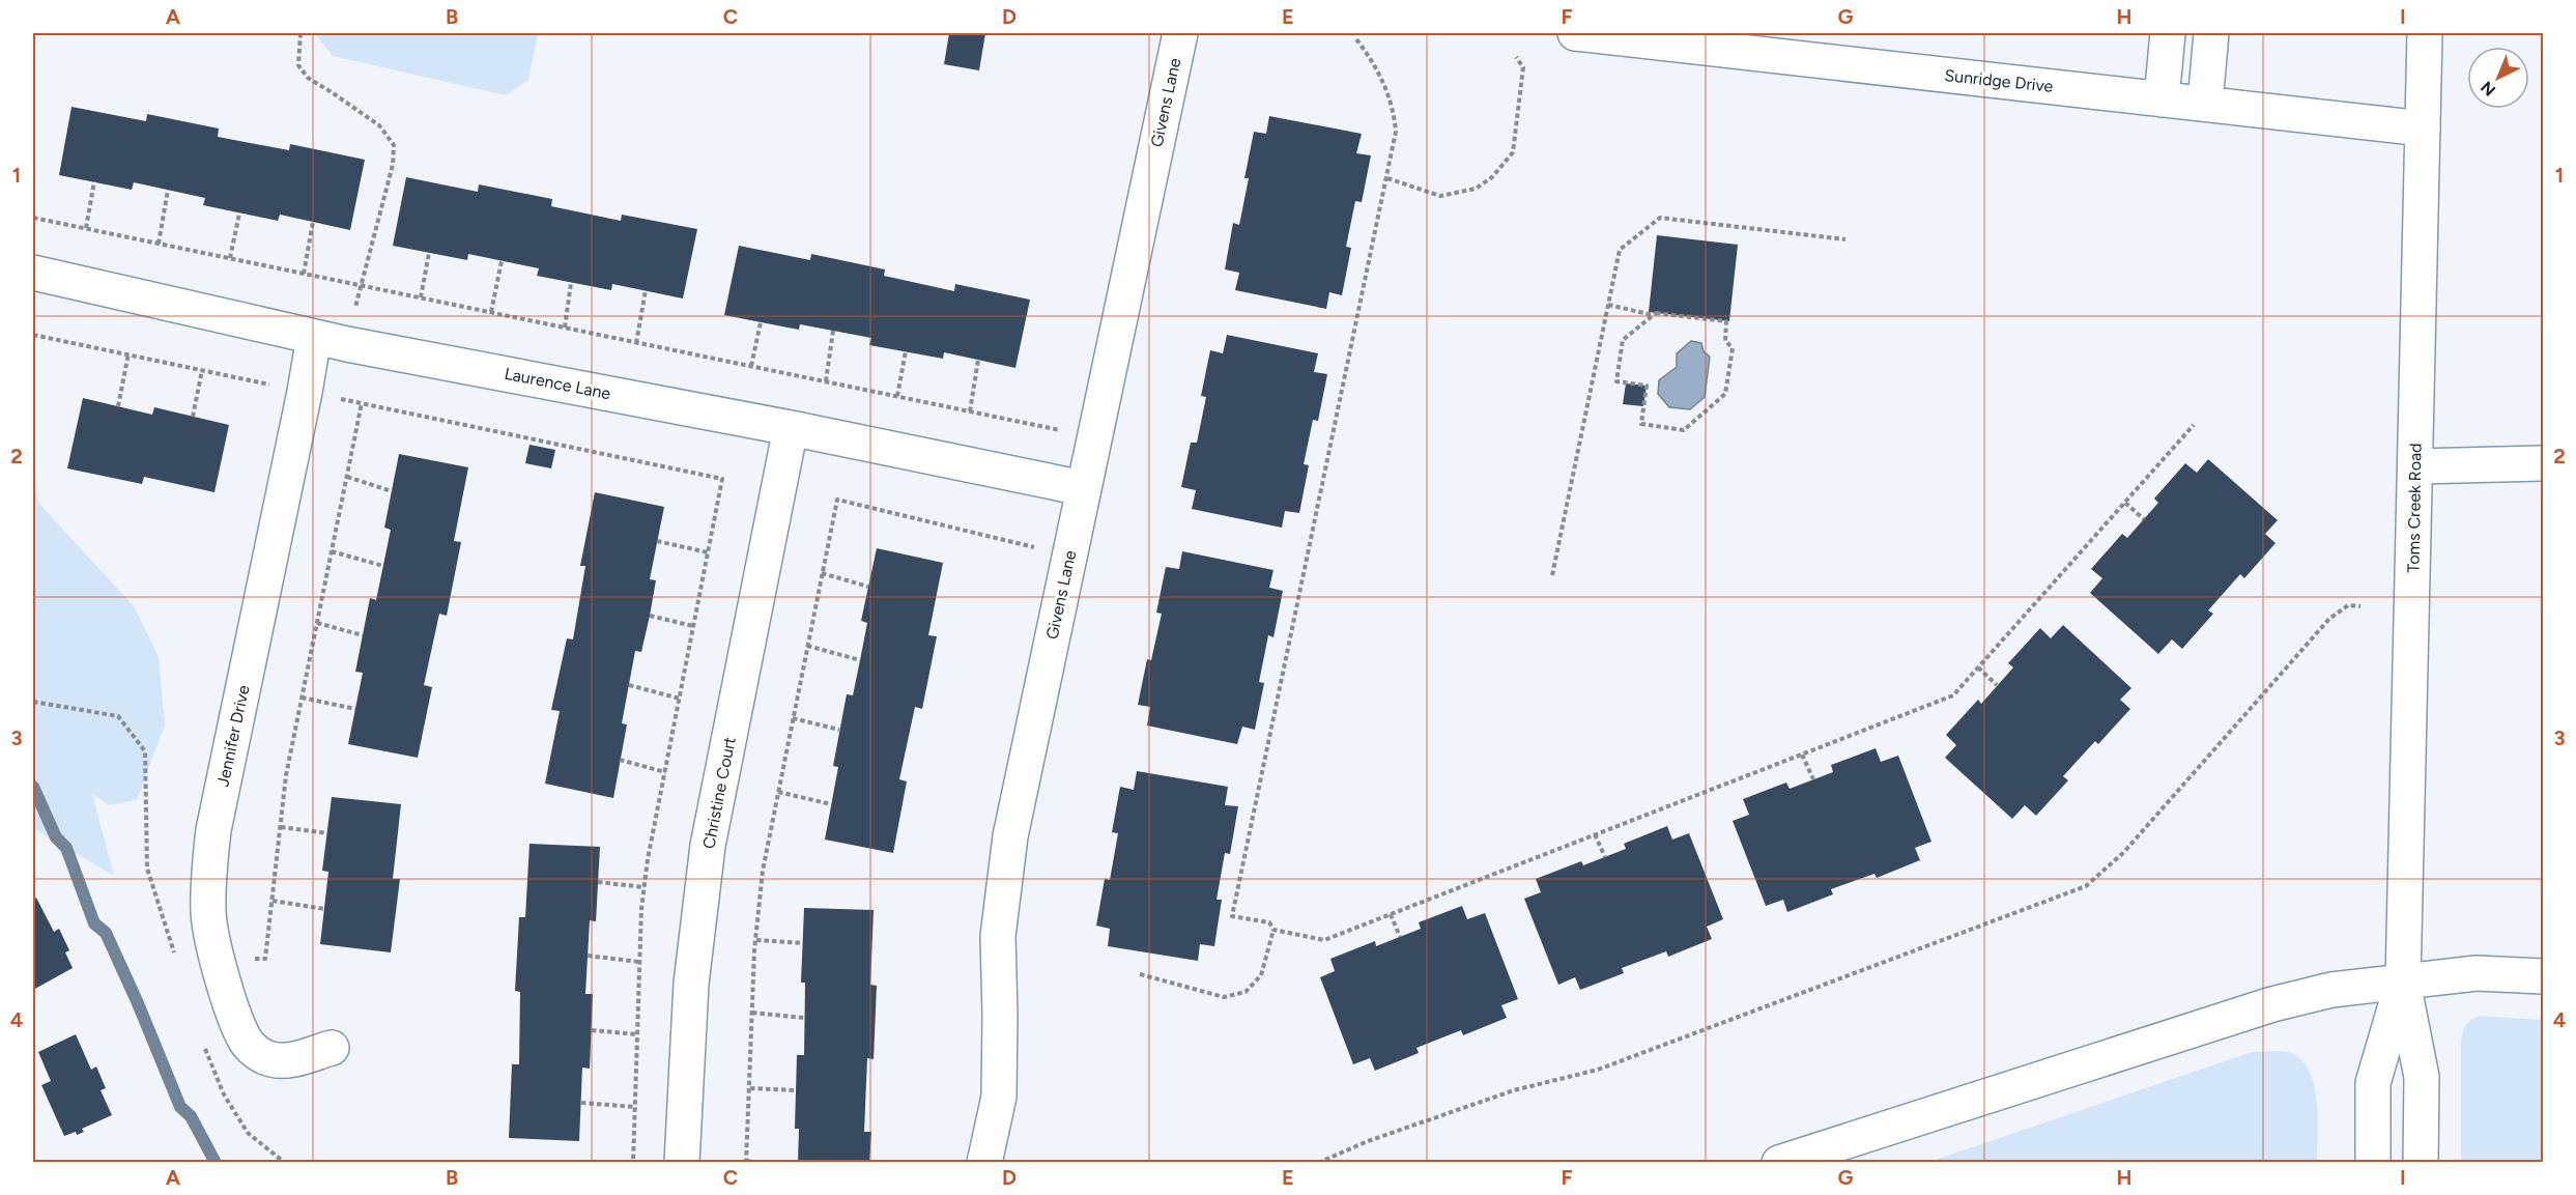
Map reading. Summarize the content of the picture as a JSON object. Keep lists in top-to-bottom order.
{
  "streets": {
    "main road": [
      "Sunridge Drive",
      "Givens Lane",
      "Laurence Lane",
      "Toms Creek Road",
      "Jennifer Drive",
      "Christine Court"
    ]
  },
  "crossings": [
    ["Sunridge Drive", "Toms Creek Road"],
    ["Givens Lane", "Laurence Lane"],
    ["Laurence Lane", "Jennifer Drive"],
    ["Laurence Lane", "Christine Court"]
  ],
  "north": "bottom left",
  "grid": {
    "columns": [
      "A",
      "B",
      "C",
      "D",
      "E",
      "F",
      "G",
      "H",
      "I"
    ],
    "rows": [
      "1",
      "2",
      "3",
      "4"
    ]
  }
}
